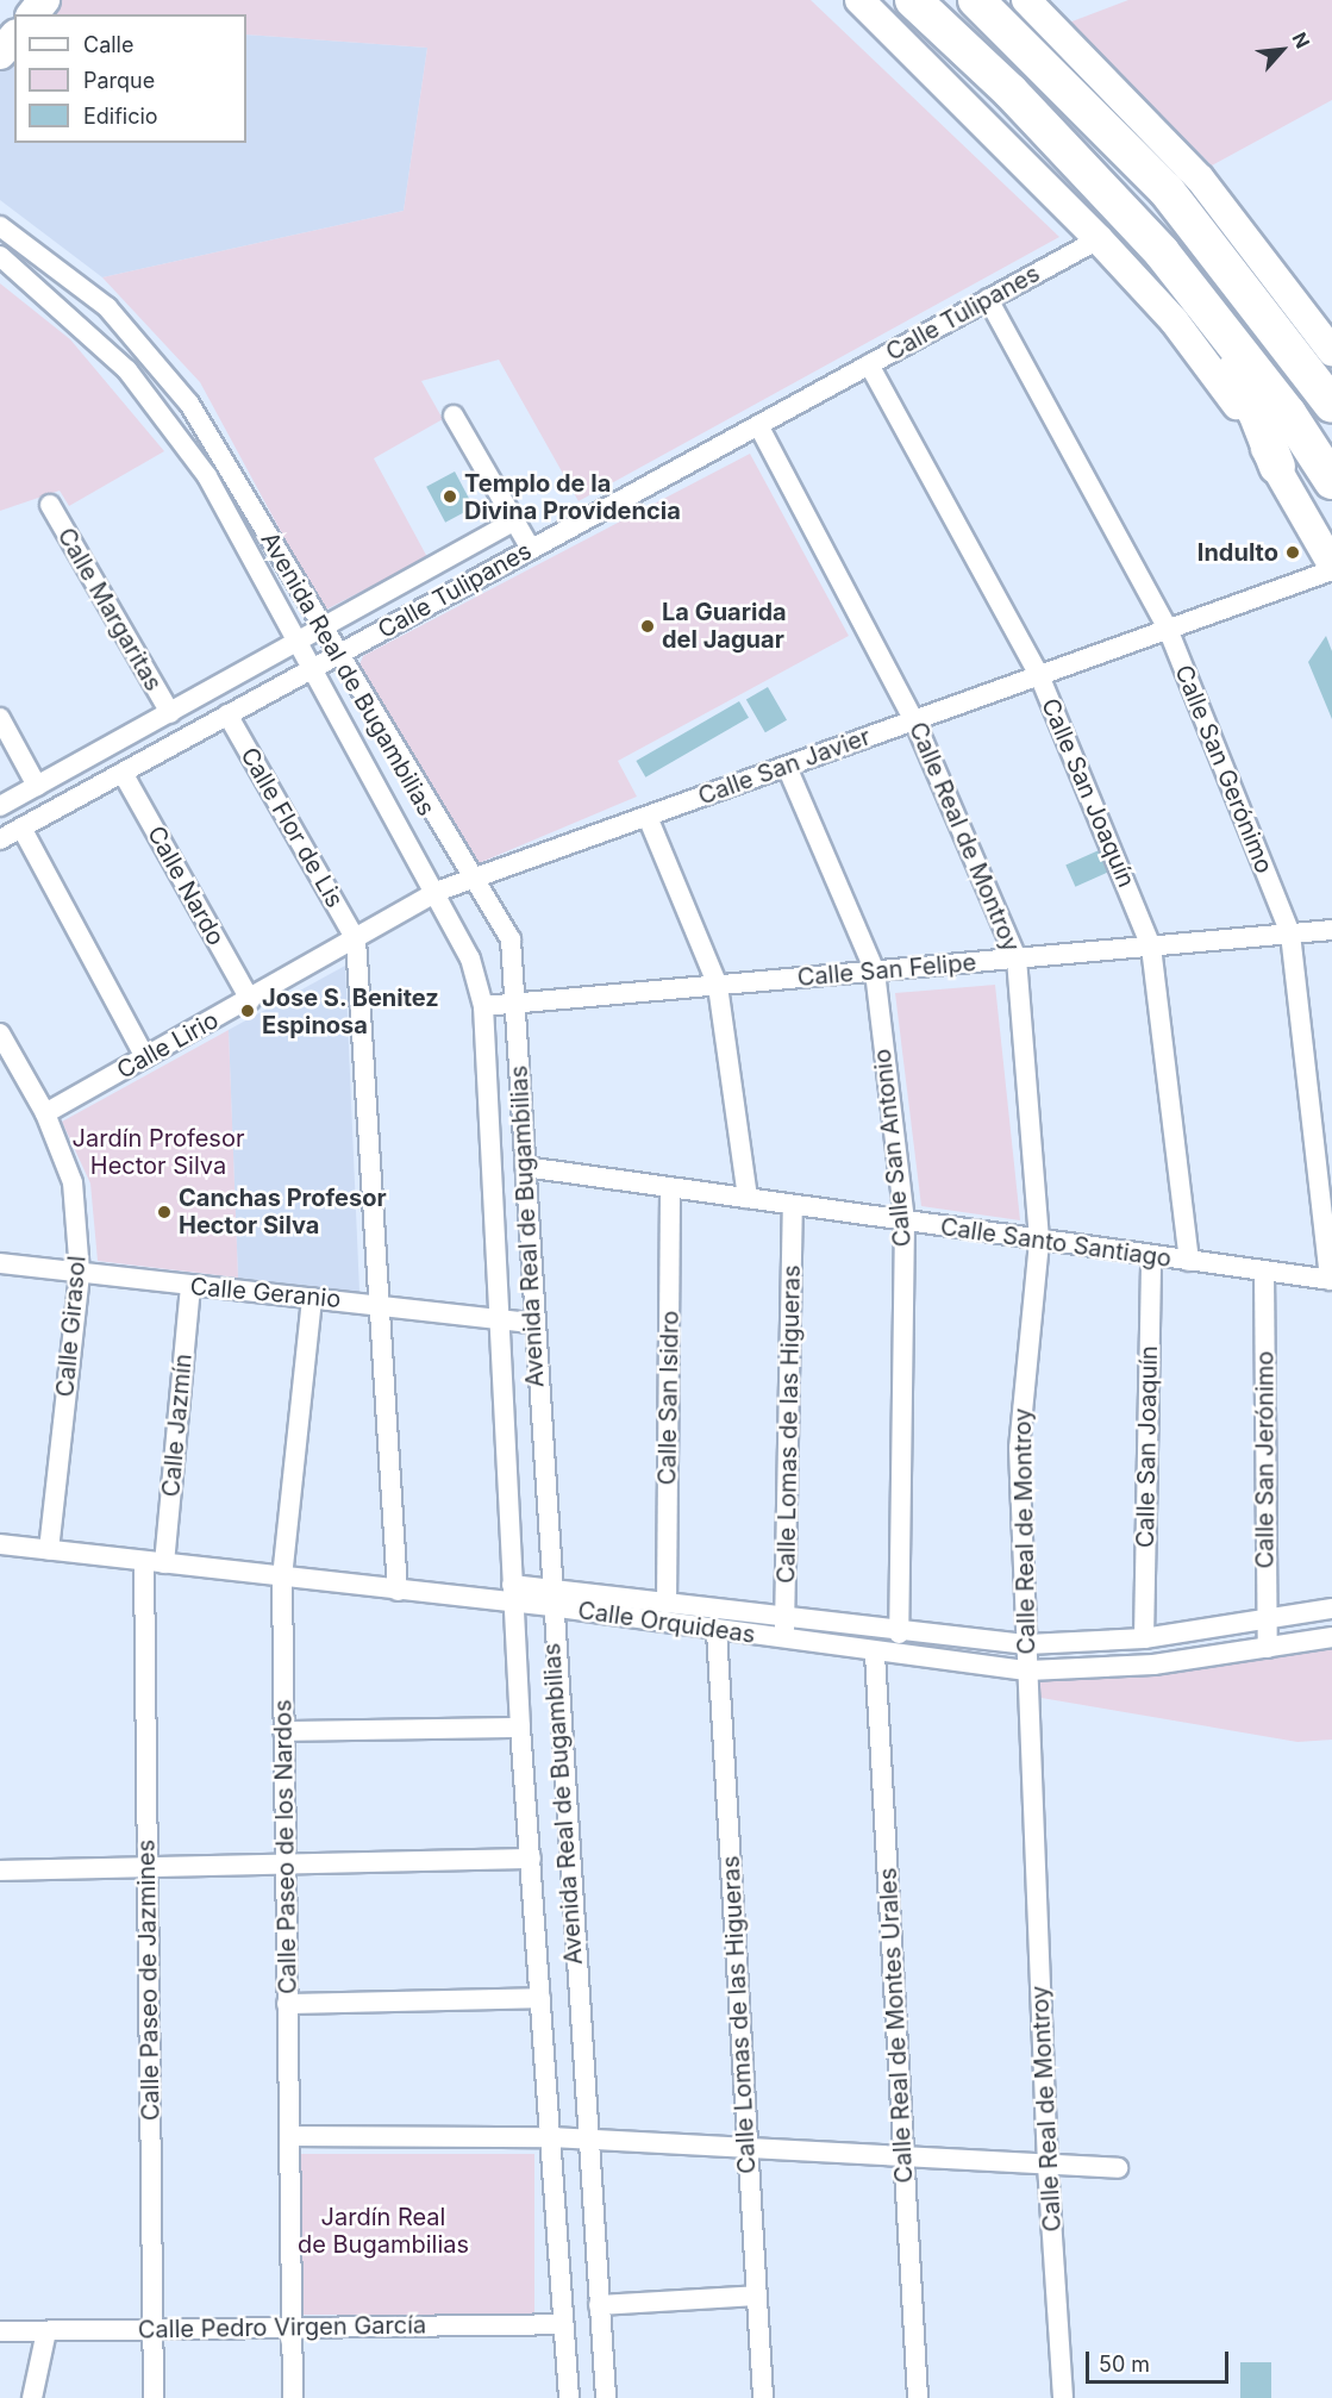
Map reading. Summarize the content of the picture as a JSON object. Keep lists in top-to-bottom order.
{
  "streets": {
    "street": [
      "Calle Tulipanes",
      "Calle Margaritas",
      "Avenida Real de Bugambilias",
      "Calle San Javier",
      "Calle San Gerónimo",
      "Calle San Joaquín",
      "Calle Flor de Lis",
      "Calle Real de Montroy",
      "Calle Nardo",
      "Calle San Felipe",
      "Calle Lirio",
      "Calle San Antonio",
      "Calle Santo Santiago",
      "Calle Geranio",
      "Calle Girasol",
      "Calle San Isidro",
      "Calle Lomas de las Higueras",
      "Calle Jazmín",
      "Calle San Jerónimo",
      "Calle Orquideas",
      "Calle Paseo de los Nardos",
      "Calle Paseo de Jazmines",
      "Calle Real de Montes Urales",
      "Calle Pedro Virgen García"
    ]
  },
  "crossings": [
    ["Calle Tulipanes", "Calle Margaritas"],
    ["Calle Tulipanes", "Avenida Real de Bugambilias"],
    ["Calle Tulipanes", "Calle San Gerónimo"],
    ["Calle Tulipanes", "Calle San Joaquín"],
    ["Calle Tulipanes", "Calle Flor de Lis"],
    ["Calle Tulipanes", "Calle Real de Montroy"],
    ["Calle Tulipanes", "Calle Nardo"],
    ["Avenida Real de Bugambilias", "Calle San Javier"],
    ["Avenida Real de Bugambilias", "Calle San Felipe"],
    ["Avenida Real de Bugambilias", "Calle Lirio"],
    ["Avenida Real de Bugambilias", "Calle Santo Santiago"],
    ["Avenida Real de Bugambilias", "Calle Geranio"],
    ["Avenida Real de Bugambilias", "Calle Orquideas"],
    ["Avenida Real de Bugambilias", "Calle Pedro Virgen García"],
    ["Calle San Javier", "Calle San Gerónimo"],
    ["Calle San Javier", "Calle San Joaquín"],
    ["Calle San Javier", "Calle Real de Montroy"],
    ["Calle San Javier", "Calle Lirio"],
    ["Calle San Javier", "Calle San Antonio"],
    ["Calle San Gerónimo", "Calle San Felipe"],
    ["Calle San Gerónimo", "Calle Santo Santiago"],
    ["Calle San Joaquín", "Calle San Felipe"],
    ["Calle San Joaquín", "Calle Santo Santiago"],
    ["Calle San Joaquín", "Calle Orquideas"],
    ["Calle Flor de Lis", "Calle Lirio"],
    ["Calle Real de Montroy", "Calle San Felipe"],
    ["Calle Real de Montroy", "Calle Santo Santiago"],
    ["Calle Real de Montroy", "Calle Orquideas"],
    ["Calle Nardo", "Calle Lirio"],
    ["Calle San Felipe", "Calle San Antonio"],
    ["Calle Lirio", "Calle Girasol"],
    ["Calle San Antonio", "Calle Santo Santiago"],
    ["Calle San Antonio", "Calle Orquideas"],
    ["Calle Santo Santiago", "Calle San Isidro"],
    ["Calle Santo Santiago", "Calle Lomas de las Higueras"],
    ["Calle Santo Santiago", "Calle San Jerónimo"],
    ["Calle Geranio", "Calle Girasol"],
    ["Calle Geranio", "Calle Jazmín"],
    ["Calle Geranio", "Calle Paseo de los Nardos"],
    ["Calle Girasol", "Calle Orquideas"],
    ["Calle San Isidro", "Calle Orquideas"],
    ["Calle Lomas de las Higueras", "Calle Orquideas"],
    ["Calle Jazmín", "Calle Orquideas"],
    ["Calle San Jerónimo", "Calle Orquideas"],
    ["Calle Orquideas", "Calle Paseo de los Nardos"],
    ["Calle Orquideas", "Calle Paseo de Jazmines"],
    ["Calle Orquideas", "Calle Real de Montes Urales"],
    ["Calle Paseo de los Nardos", "Calle Pedro Virgen García"],
    ["Calle Paseo de Jazmines", "Calle Pedro Virgen García"]
  ],
  "parks": ["Jardín Profesor Hector Silva", "Jardín Real de Bugambilias"],
  "places": [
    "Templo de la Divina Providencia",
    "Indulto",
    "La Guarida del Jaguar",
    "Jose S. Benitez Espinosa",
    "Canchas Profesor Hector Silva"
  ],
  "legend": ["Calle", "Parque", "Edificio"],
  "scale_bar": "50 m",
  "north": "top right"
}
